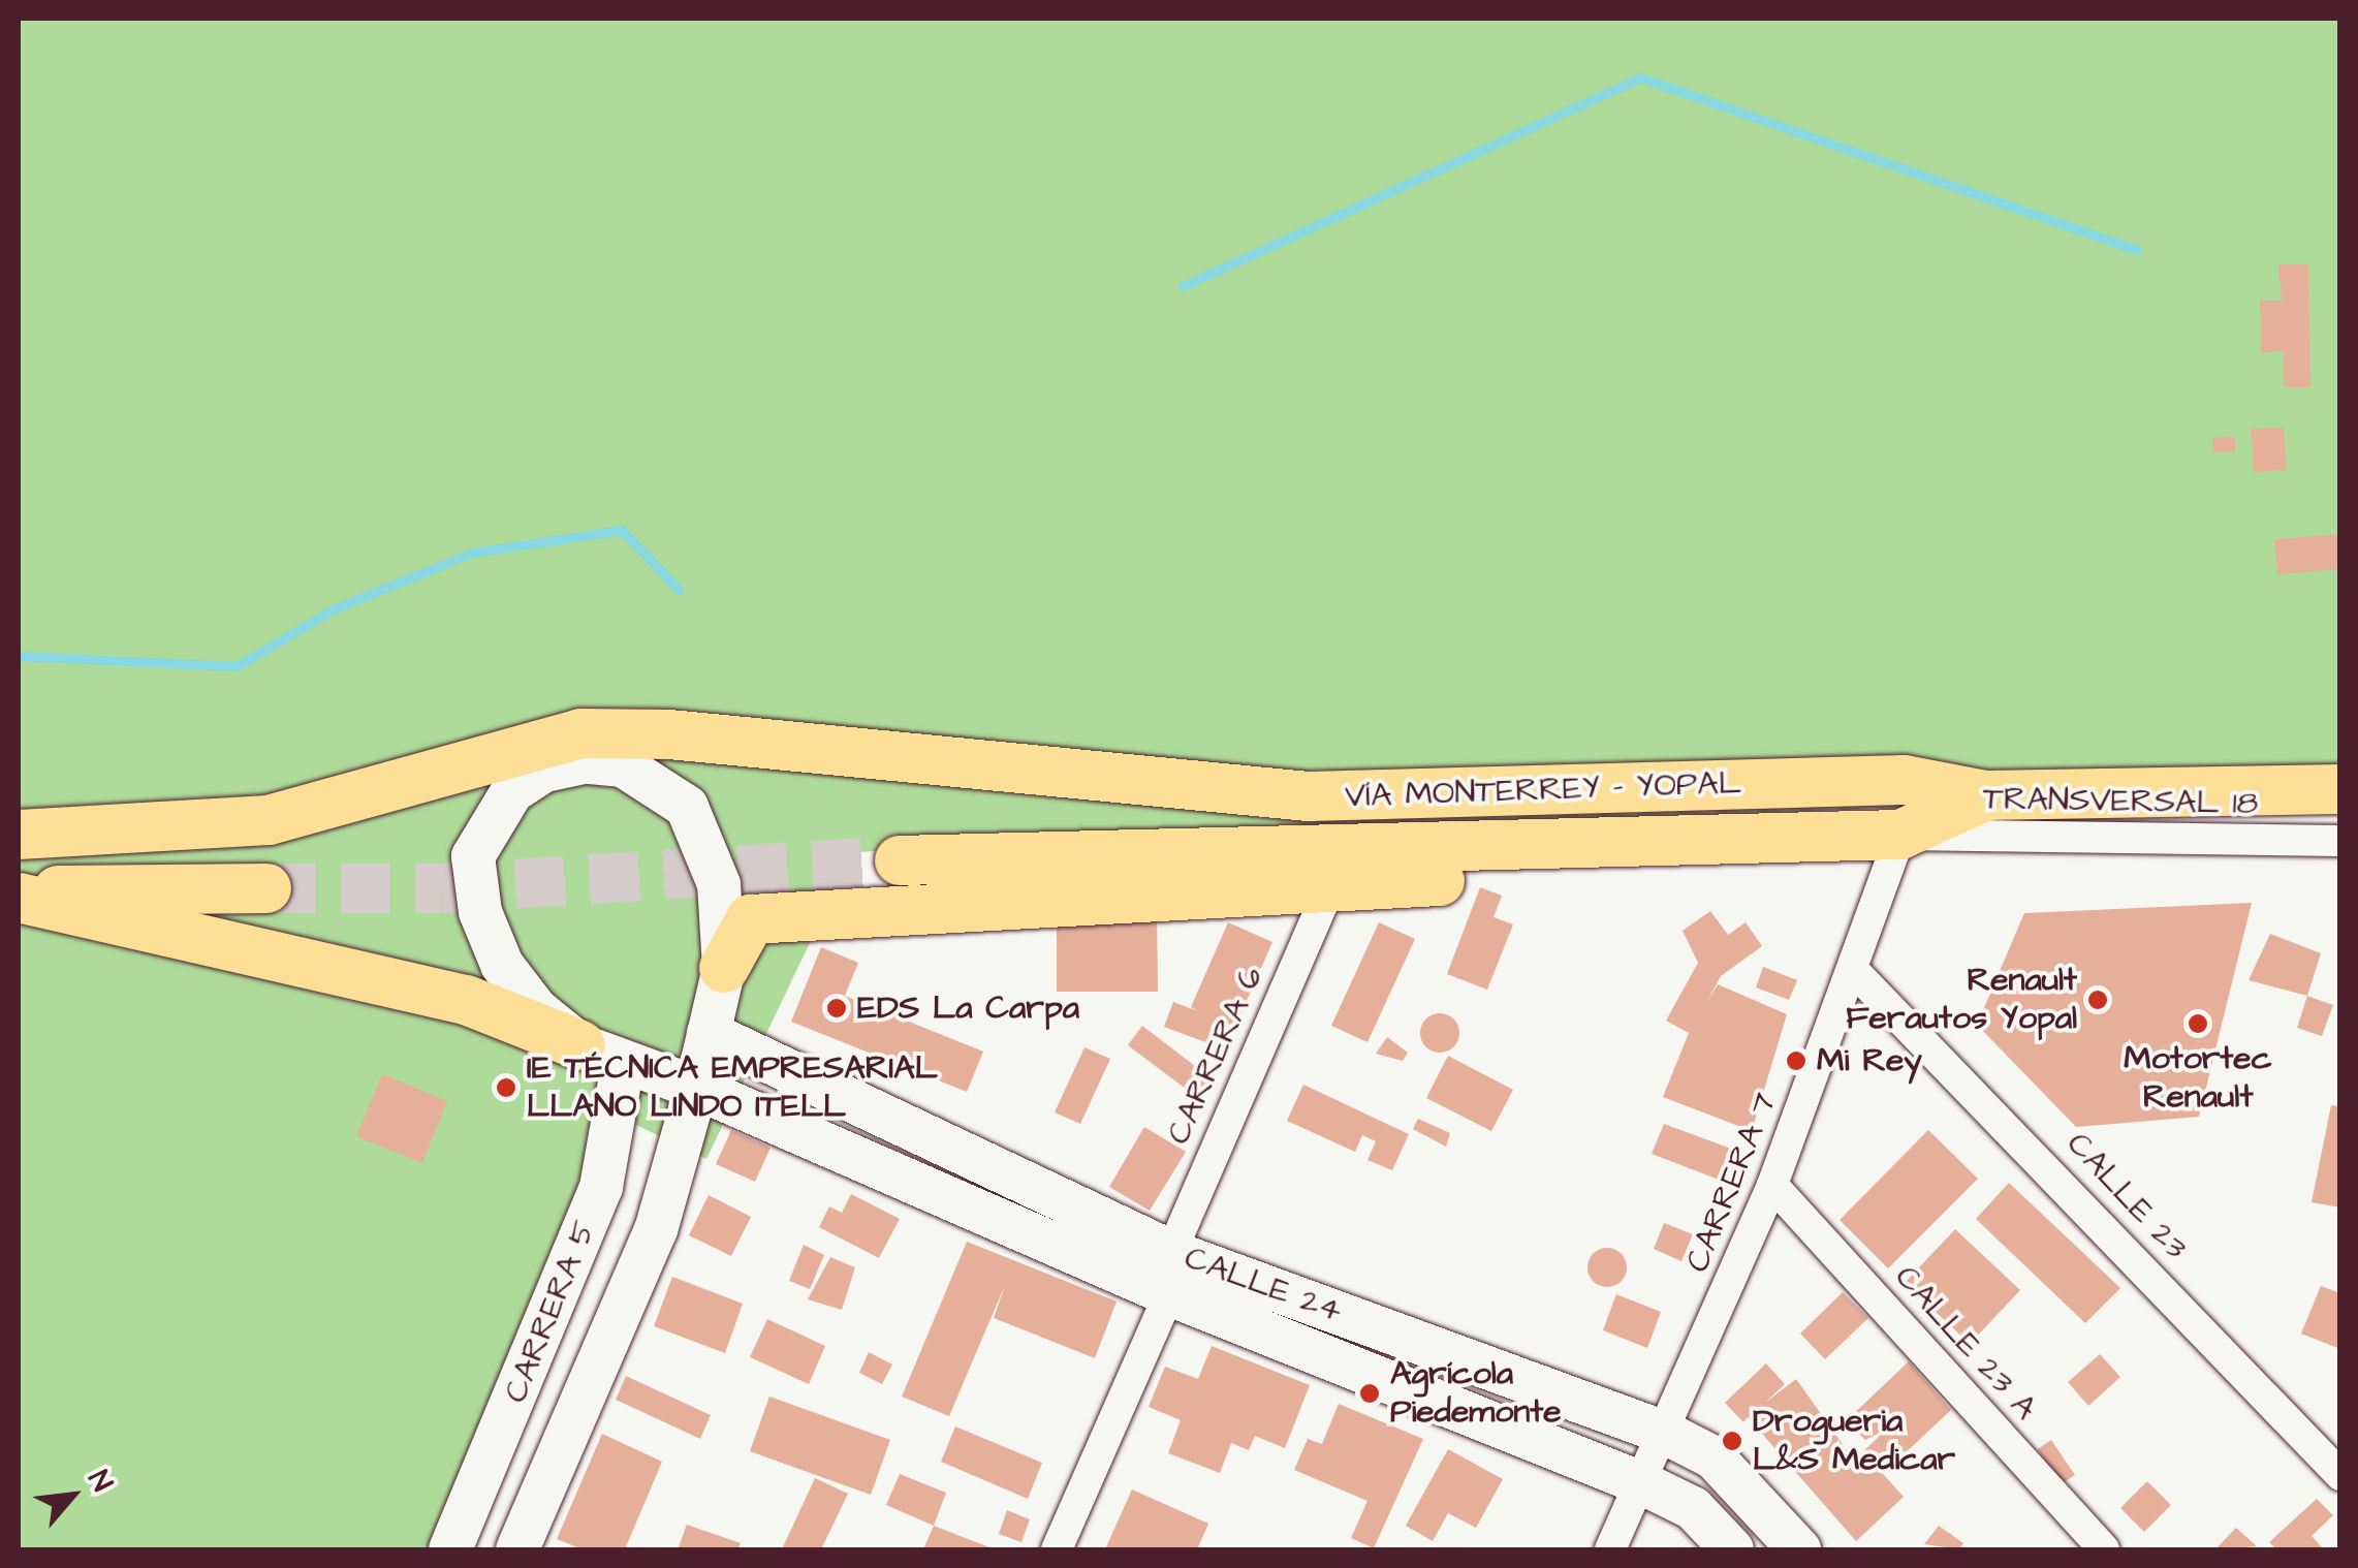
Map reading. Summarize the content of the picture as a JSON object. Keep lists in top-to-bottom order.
{
  "streets": {
    "main road": ["VÍA MONTERREY - YOPAL"],
    "street": [
      "TRANSVERSAL 18",
      "CARRERA 6",
      "CARRERA 7",
      "CALLE 23",
      "CALLE 24",
      "CARRERA 5",
      "CALLE 23 A"
    ]
  },
  "crossings": [
    ["VÍA MONTERREY - YOPAL", "TRANSVERSAL 18"],
    ["VÍA MONTERREY - YOPAL", "CARRERA 7"],
    ["TRANSVERSAL 18", "CARRERA 7"],
    ["CARRERA 6", "CALLE 24"],
    ["CARRERA 7", "CALLE 23"],
    ["CARRERA 7", "CALLE 24"],
    ["CARRERA 7", "CALLE 23 A"],
    ["CALLE 24", "CARRERA 5"]
  ],
  "places": [
    "Renault Ferautos Yopal",
    "EDS La Carpa",
    "Motortec Renault",
    "Mi Rey",
    "IE TÉCNICA EMPRESARIAL LLANO LINDO ITELL",
    "Agrícola Piedemonte",
    "Drogueria L&S Medicar"
  ],
  "north": "top right"
}
